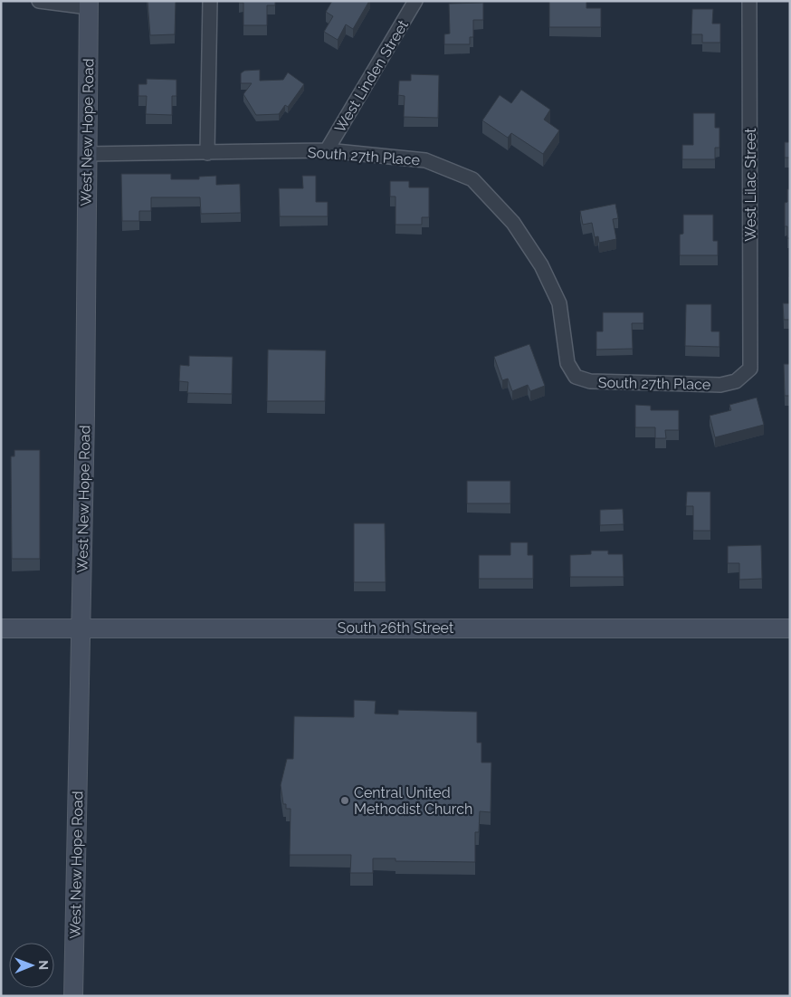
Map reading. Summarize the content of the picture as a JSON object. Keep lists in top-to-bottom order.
{
  "streets": {
    "main road": ["West New Hope Road", "South 26th Street"],
    "street": ["West Linden Street", "South 27th Place", "West Lilac Street"]
  },
  "crossings": [
    ["West Linden Street", "South 27th Place"],
    ["West New Hope Road", "South 27th Place"],
    ["West New Hope Road", "South 26th Street"],
    ["South 27th Place", "West Lilac Street"]
  ],
  "places": ["Central United Methodist Church"],
  "north": "right"
}
